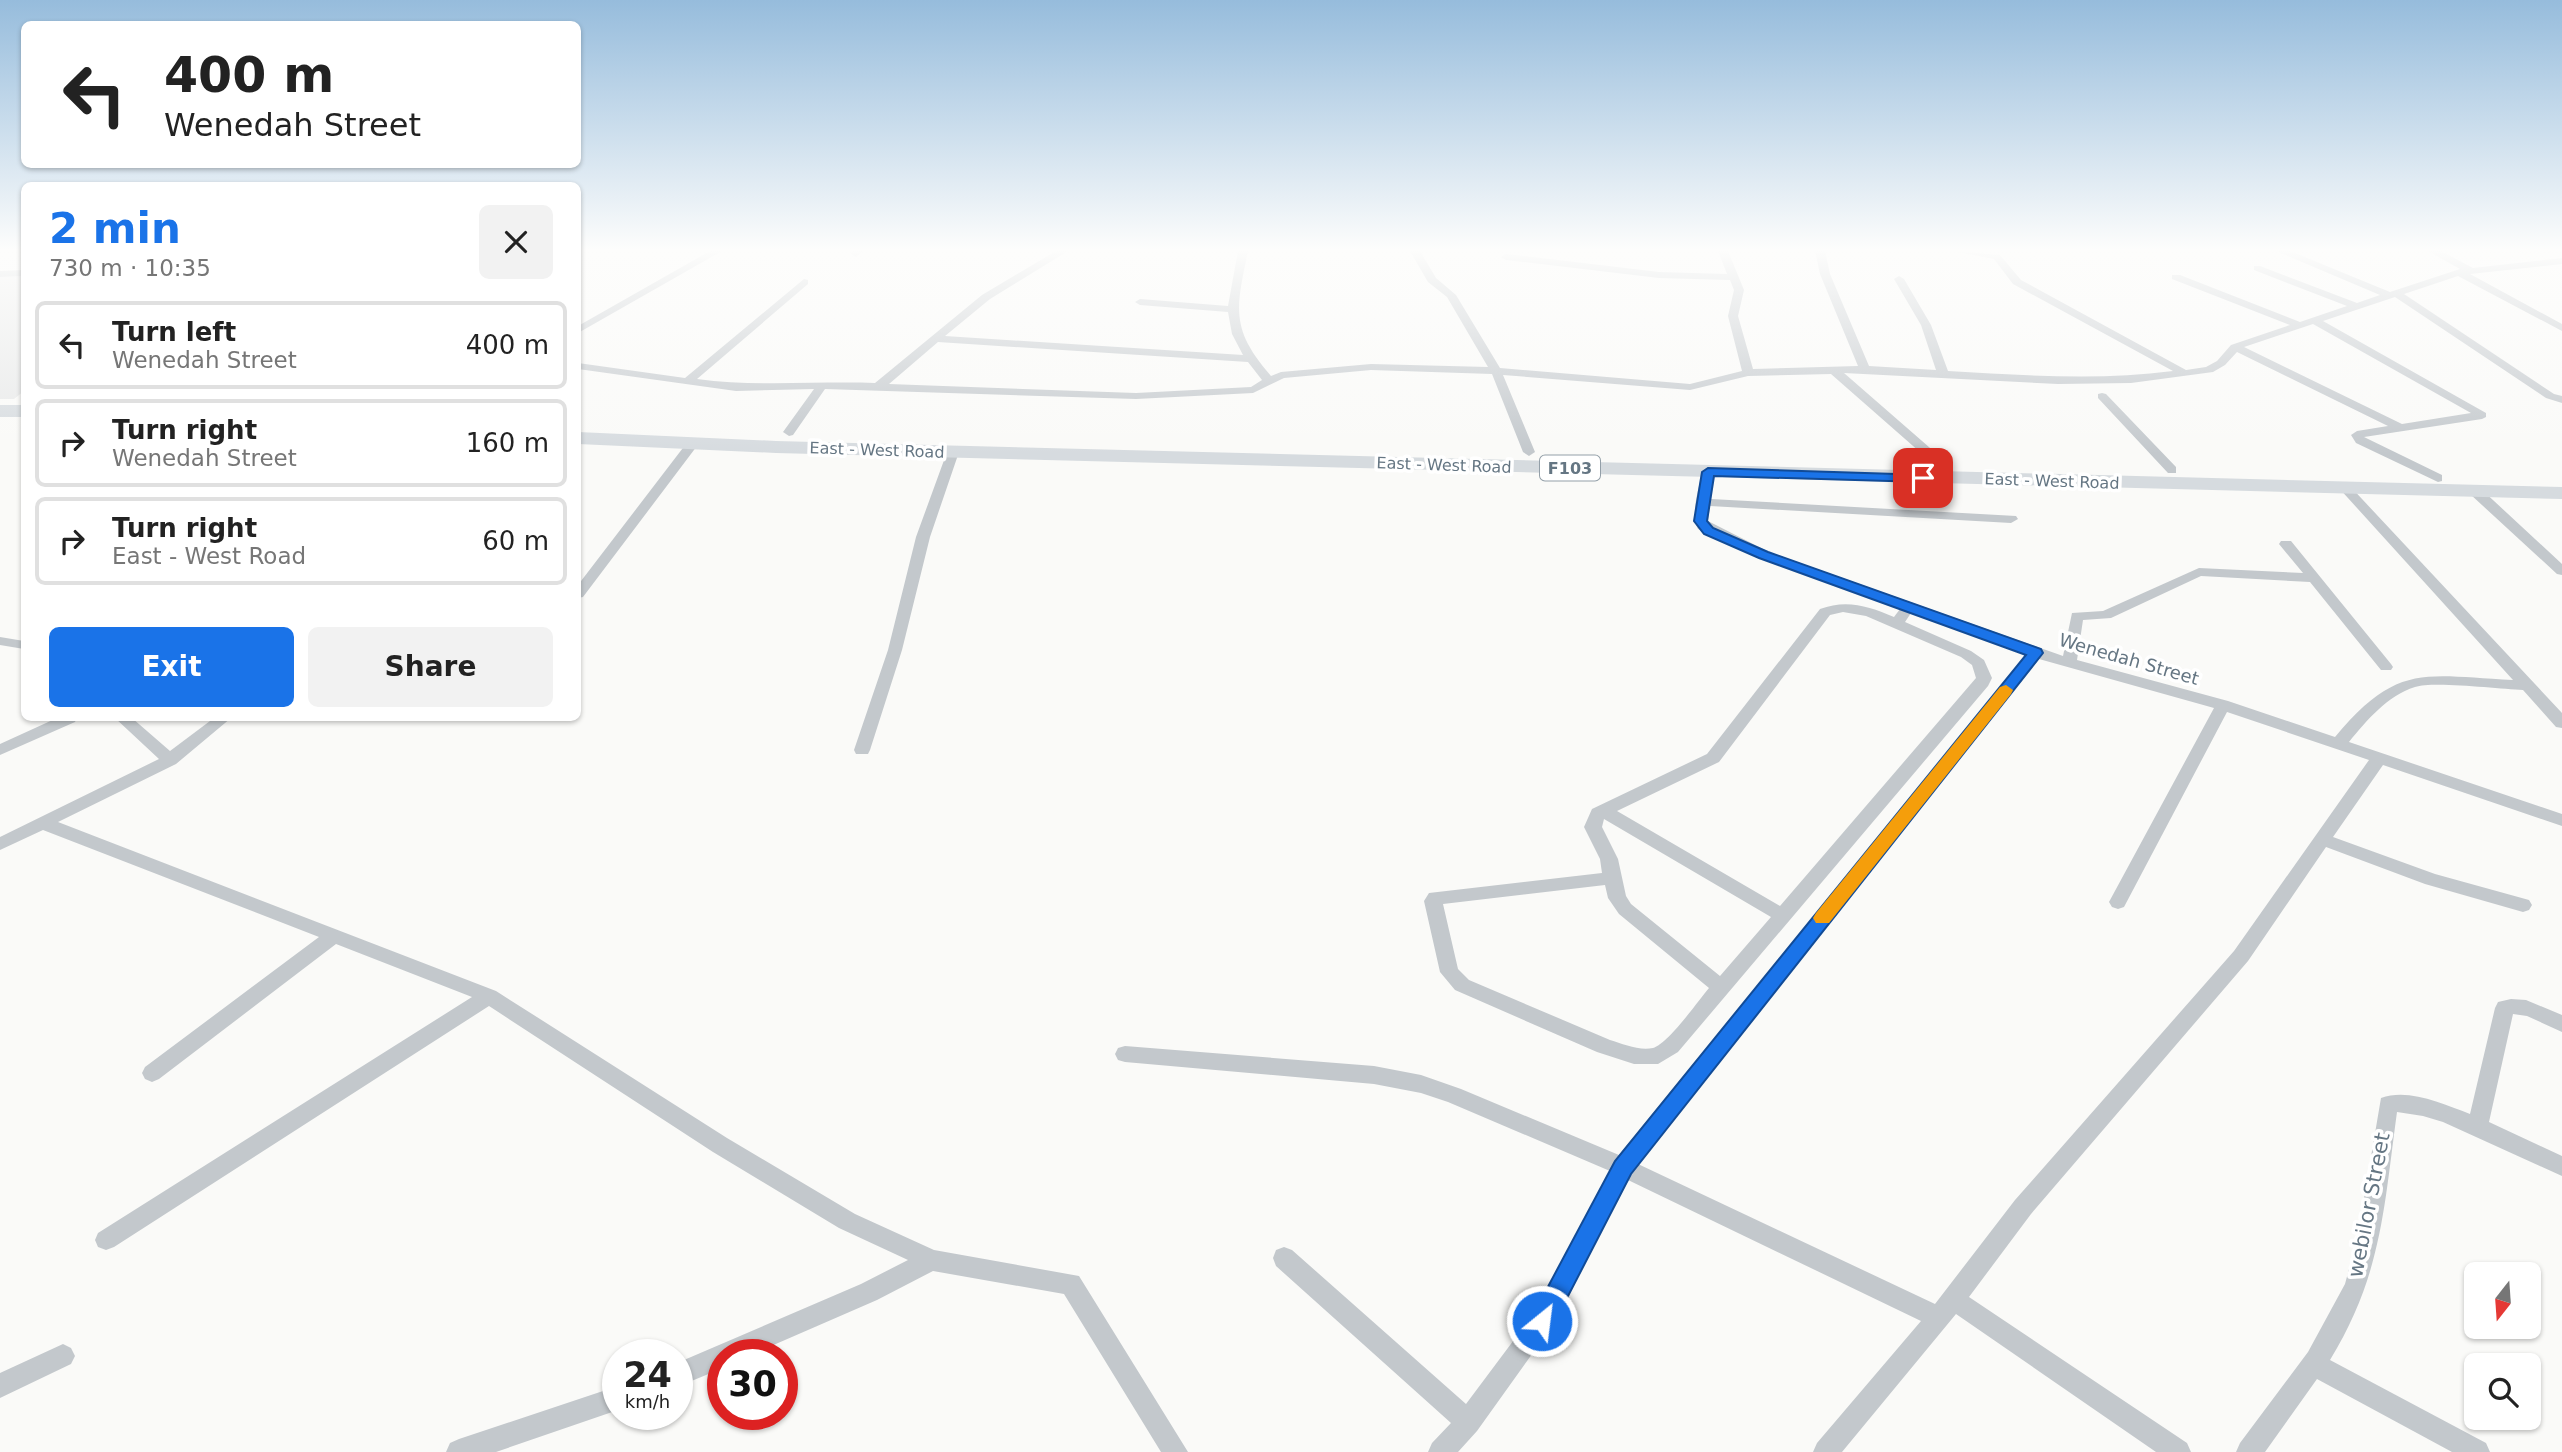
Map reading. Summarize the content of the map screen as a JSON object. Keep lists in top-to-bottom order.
{
  "streets": {
    "main road": ["East - West Road", "F103"],
    "street": ["Wenedah Street", "webilor Street"]
  },
  "crossings": [
    ["East - West Road", "Wenedah Street"]
  ],
  "north": "bottom",
  "page": {
    "turn": ["400 m", "Wenedah Street"],
    "heading": ["2 min", "730 m · 10:35"],
    "list": [
      {
        "name": "Turn left",
        "note": "Wenedah Street",
        "value": "400 m"
      },
      {
        "name": "Turn right",
        "note": "Wenedah Street",
        "value": "160 m"
      },
      {
        "name": "Turn right",
        "note": "East - West Road",
        "value": "60 m"
      }
    ],
    "buttons": ["Exit", "Share"],
    "speed": "24 km/h",
    "limit": "30"
  }
}
